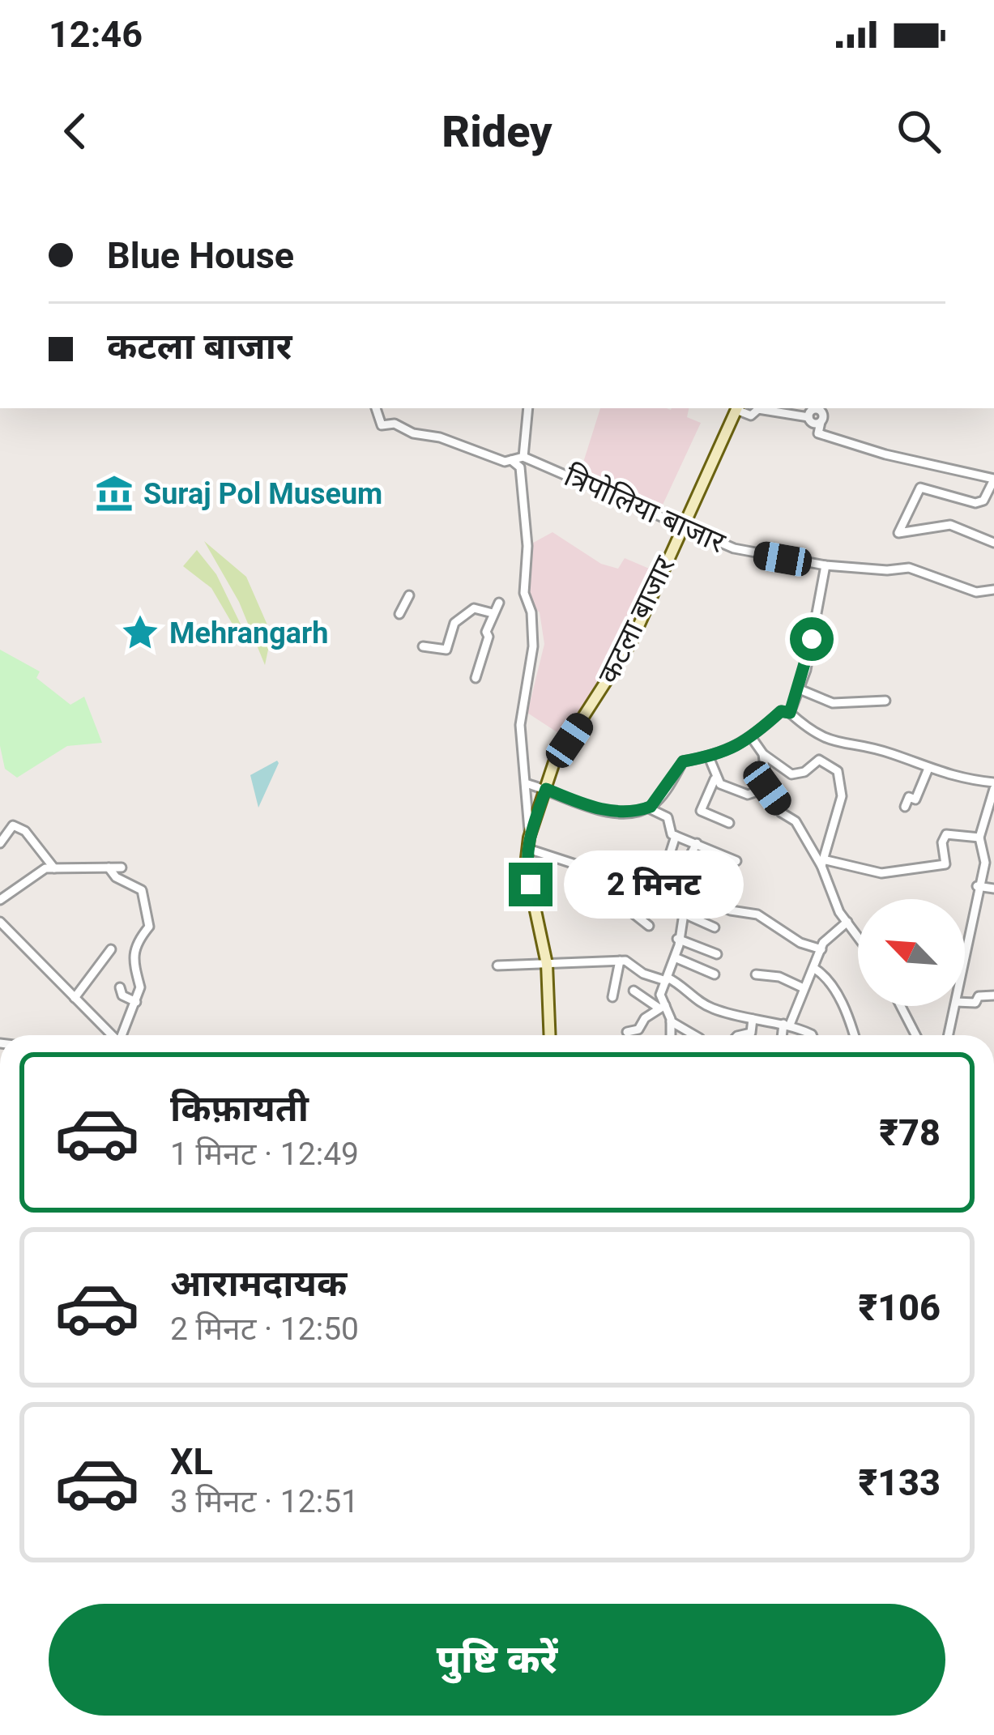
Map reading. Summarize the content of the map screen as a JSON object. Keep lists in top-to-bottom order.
{
  "streets": {
    "street": ["त्रिपोलिया बाजार", "कटला बाजार"]
  },
  "crossings": [
    ["त्रिपोलिया बाजार", "कटला बाजार"]
  ],
  "places": {
    "museum": ["Suraj Pol Museum"],
    "place": ["Mehrangarh"]
  },
  "north": "top left",
  "page": {
    "status": "12:46",
    "header": "Ridey",
    "banner": ["Blue House", "कटला बाजार"],
    "bubble": "2 मिनट",
    "list": [
      {
        "name": "किफ़ायती",
        "note": "1 मिनट · 12:49",
        "value": "₹78"
      },
      {
        "name": "आरामदायक",
        "note": "2 मिनट · 12:50",
        "value": "₹106"
      },
      {
        "name": "XL",
        "note": "3 मिनट · 12:51",
        "value": "₹133"
      }
    ],
    "buttons": "पुष्टि करें"
  }
}
